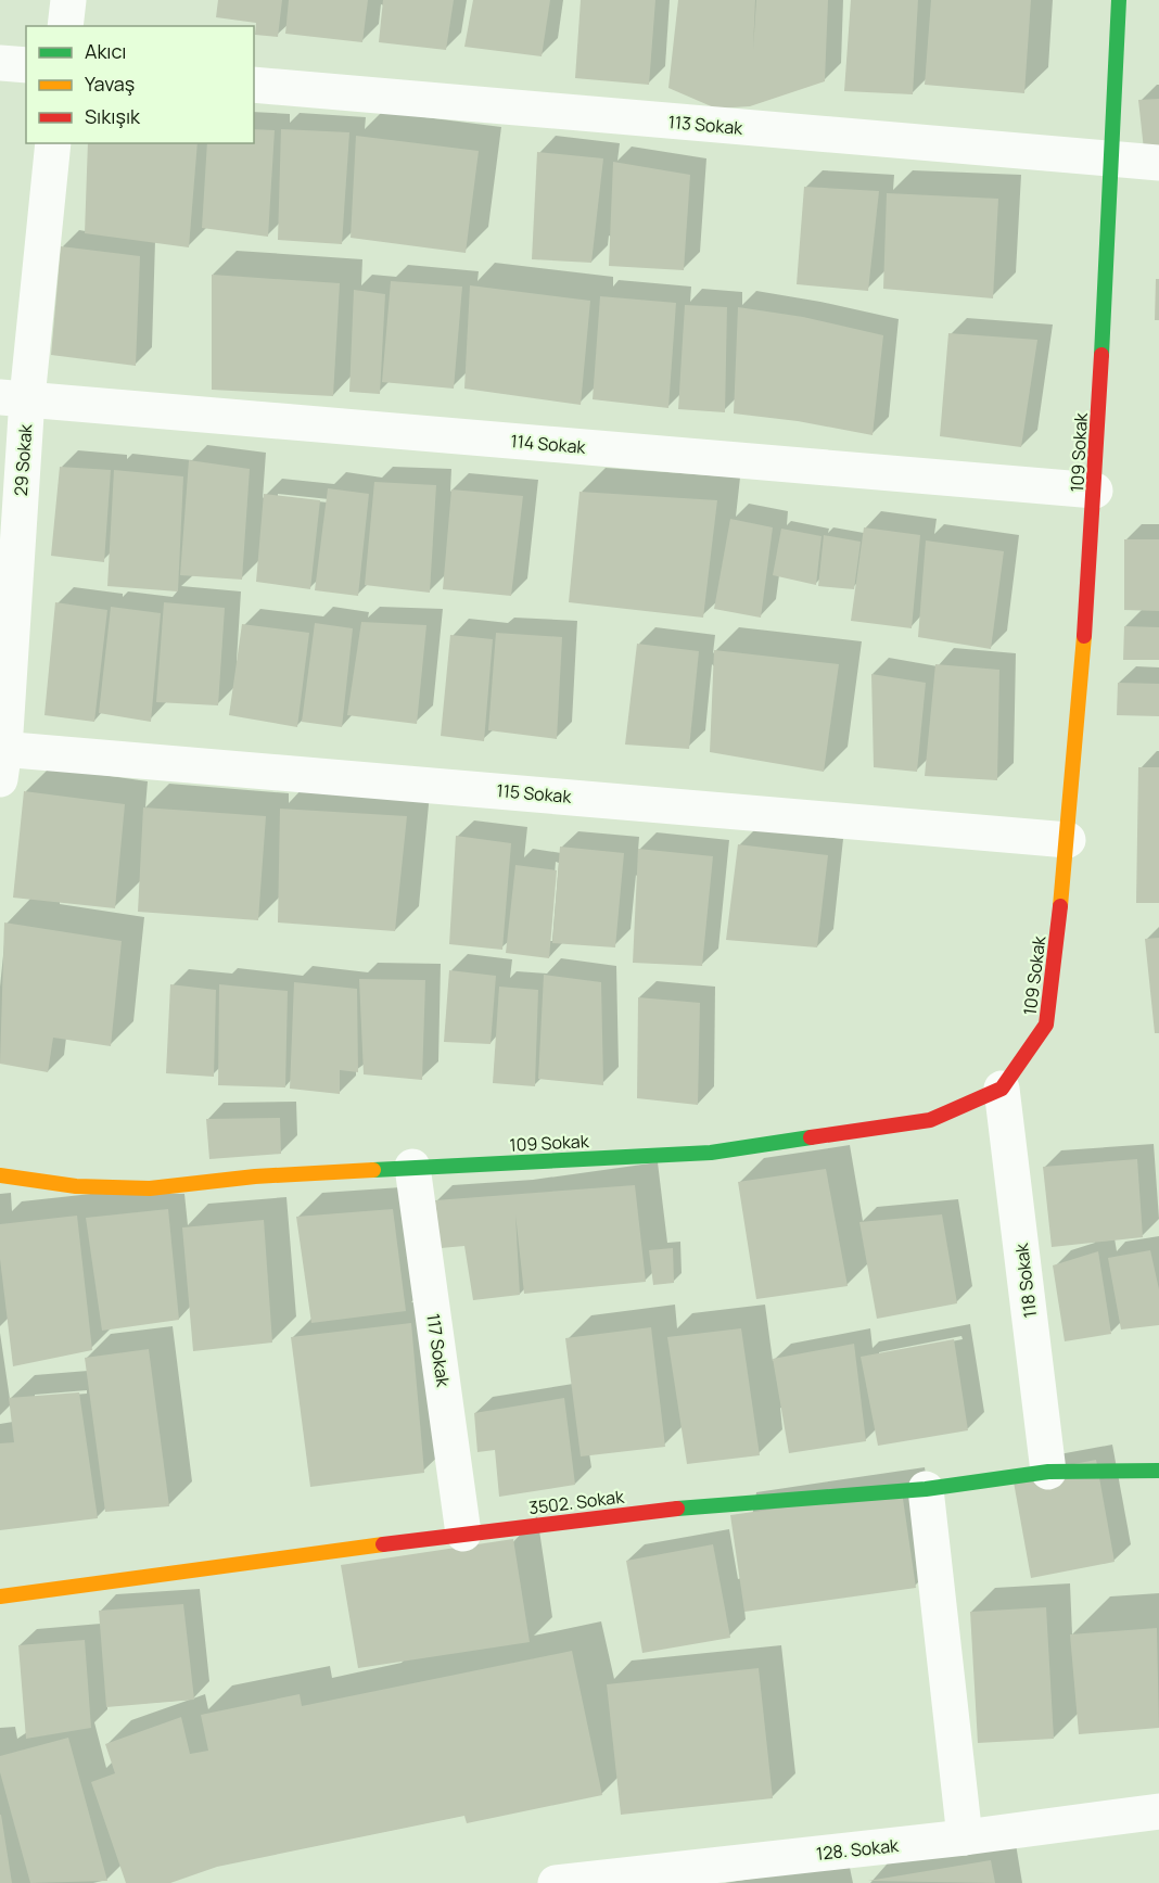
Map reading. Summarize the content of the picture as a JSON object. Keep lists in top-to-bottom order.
{
  "streets": {
    "street": [
      "113 Sokak",
      "114 Sokak",
      "109 Sokak",
      "29 Sokak",
      "115 Sokak",
      "118 Sokak",
      "117 Sokak",
      "3502. Sokak",
      "128. Sokak"
    ]
  },
  "crossings": [
    ["113 Sokak", "109 Sokak"],
    ["114 Sokak", "109 Sokak"],
    ["114 Sokak", "29 Sokak"],
    ["109 Sokak", "115 Sokak"],
    ["109 Sokak", "118 Sokak"],
    ["109 Sokak", "117 Sokak"],
    ["29 Sokak", "115 Sokak"],
    ["118 Sokak", "3502. Sokak"],
    ["117 Sokak", "3502. Sokak"]
  ],
  "legend": ["Akıcı", "Yavaş", "Sıkışık"]
}
